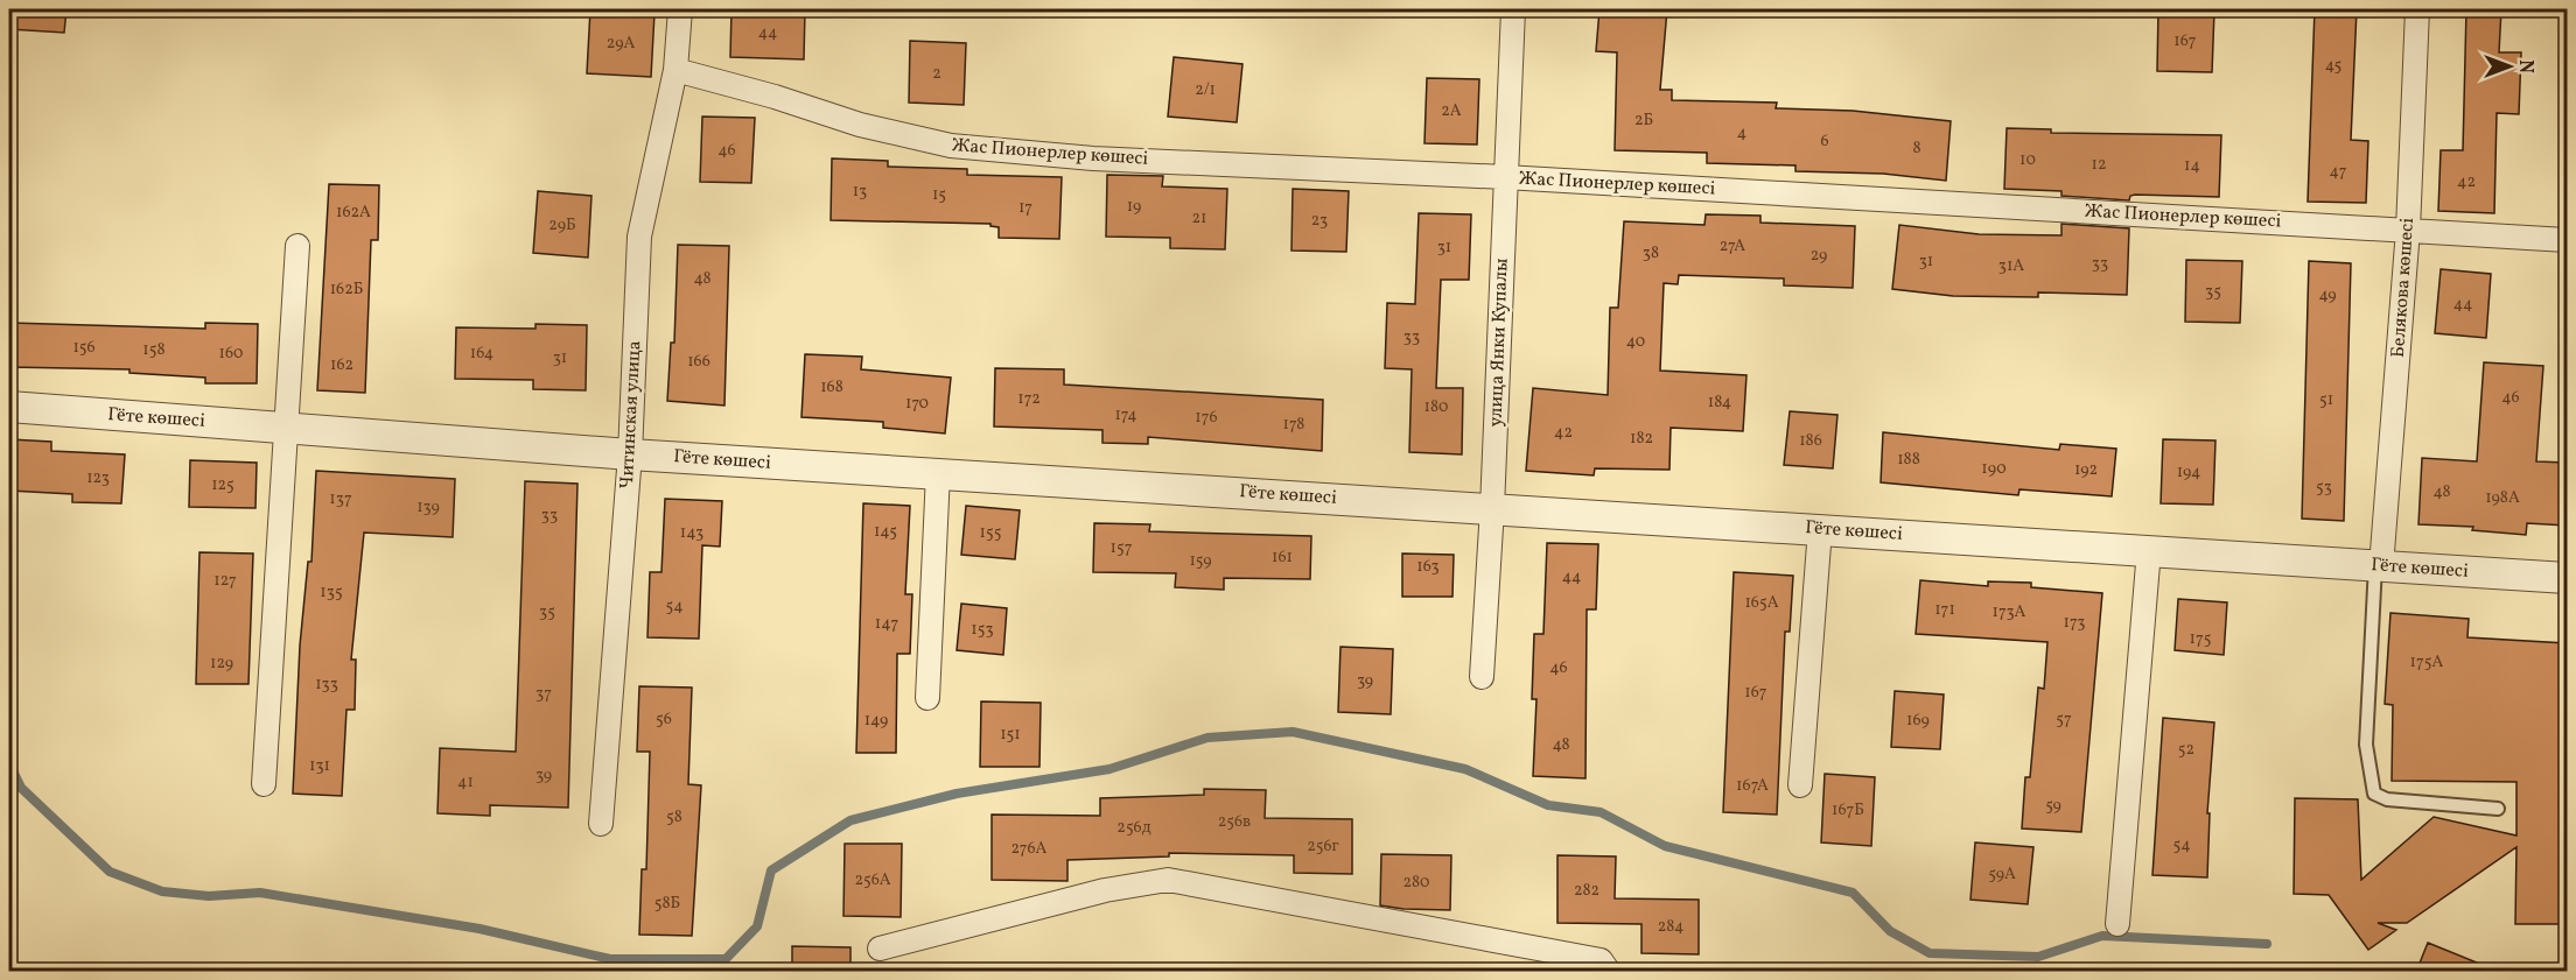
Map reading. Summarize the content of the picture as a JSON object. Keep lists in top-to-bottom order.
{
  "streets": {
    "street": [
      "Жас Пионерлер көшесі",
      "Белякова көшесі",
      "улица Янки Купалы",
      "Читинская улица",
      "Гёте көшесі"
    ]
  },
  "crossings": [
    ["Жас Пионерлер көшесі", "Белякова көшесі"],
    ["Жас Пионерлер көшесі", "улица Янки Купалы"],
    ["Жас Пионерлер көшесі", "Читинская улица"],
    ["Белякова көшесі", "Гёте көшесі"],
    ["улица Янки Купалы", "Гёте көшесі"],
    ["Читинская улица", "Гёте көшесі"]
  ],
  "house_numbers": [
    "44",
    "167",
    "29А",
    "45",
    "2",
    "2/1",
    "2А",
    "2Б",
    "4",
    "6",
    "8",
    "46",
    "10",
    "12",
    "14",
    "47",
    "42",
    "13",
    "15",
    "19",
    "17",
    "162А",
    "21",
    "23",
    "29Б",
    "27А",
    "31",
    "38",
    "29",
    "31",
    "33",
    "31А",
    "48",
    "162Б",
    "35",
    "49",
    "44",
    "33",
    "40",
    "156",
    "158",
    "160",
    "164",
    "31",
    "166",
    "162",
    "168",
    "46",
    "172",
    "51",
    "184",
    "170",
    "180",
    "174",
    "176",
    "178",
    "42",
    "182",
    "186",
    "188",
    "190",
    "192",
    "194",
    "123",
    "125",
    "53",
    "48",
    "198А",
    "137",
    "139",
    "33",
    "145",
    "143",
    "155",
    "157",
    "161",
    "159",
    "163",
    "44",
    "127",
    "135",
    "165А",
    "54",
    "171",
    "35",
    "173А",
    "173",
    "147",
    "153",
    "175",
    "175А",
    "129",
    "46",
    "39",
    "133",
    "167",
    "37",
    "56",
    "57",
    "149",
    "169",
    "151",
    "48",
    "52",
    "131",
    "39",
    "41",
    "167А",
    "59",
    "167Б",
    "58",
    "256в",
    "256д",
    "54",
    "256г",
    "276А",
    "59А",
    "256А",
    "280",
    "282",
    "58Б",
    "284"
  ],
  "north": "right"
}
